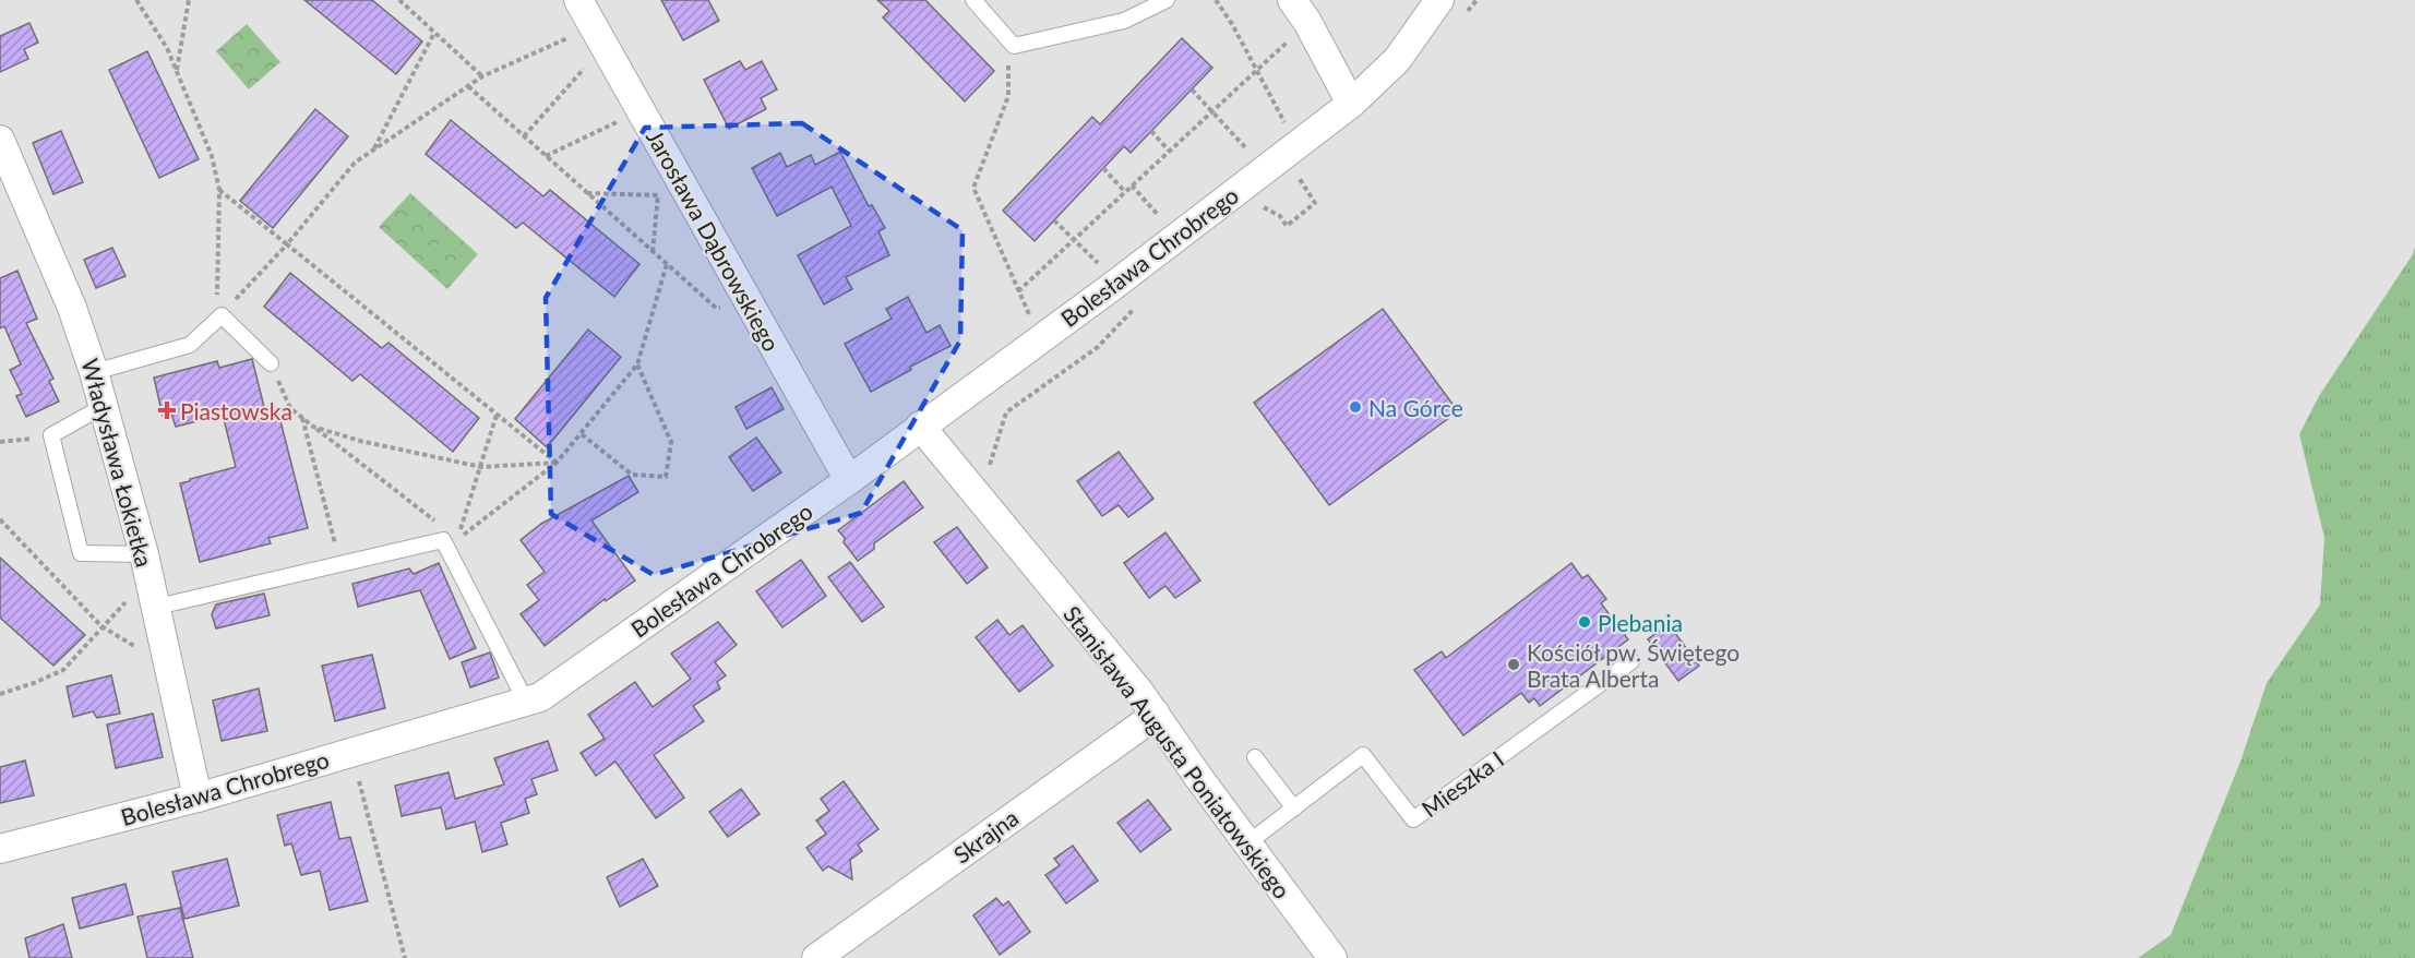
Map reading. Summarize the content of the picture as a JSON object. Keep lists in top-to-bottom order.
{
  "streets": {
    "street": [
      "Jarosława Dąbrowskiego",
      "Bolesława Chrobrego",
      "Władysława Łokietka",
      "Stanisława Augusta Poniatowskiego",
      "Skrajna"
    ],
    "lane": ["Mieszka I"]
  },
  "crossings": [
    ["Jarosława Dąbrowskiego", "Bolesława Chrobrego"],
    ["Bolesława Chrobrego", "Władysława Łokietka"],
    ["Bolesława Chrobrego", "Stanisława Augusta Poniatowskiego"],
    ["Stanisława Augusta Poniatowskiego", "Mieszka I"],
    ["Stanisława Augusta Poniatowskiego", "Skrajna"]
  ],
  "places": {
    "other": ["Na Górce", "Plebania", "Kościół pw. Świętego Brata Alberta"],
    "health": ["Piastowska"]
  }
}
